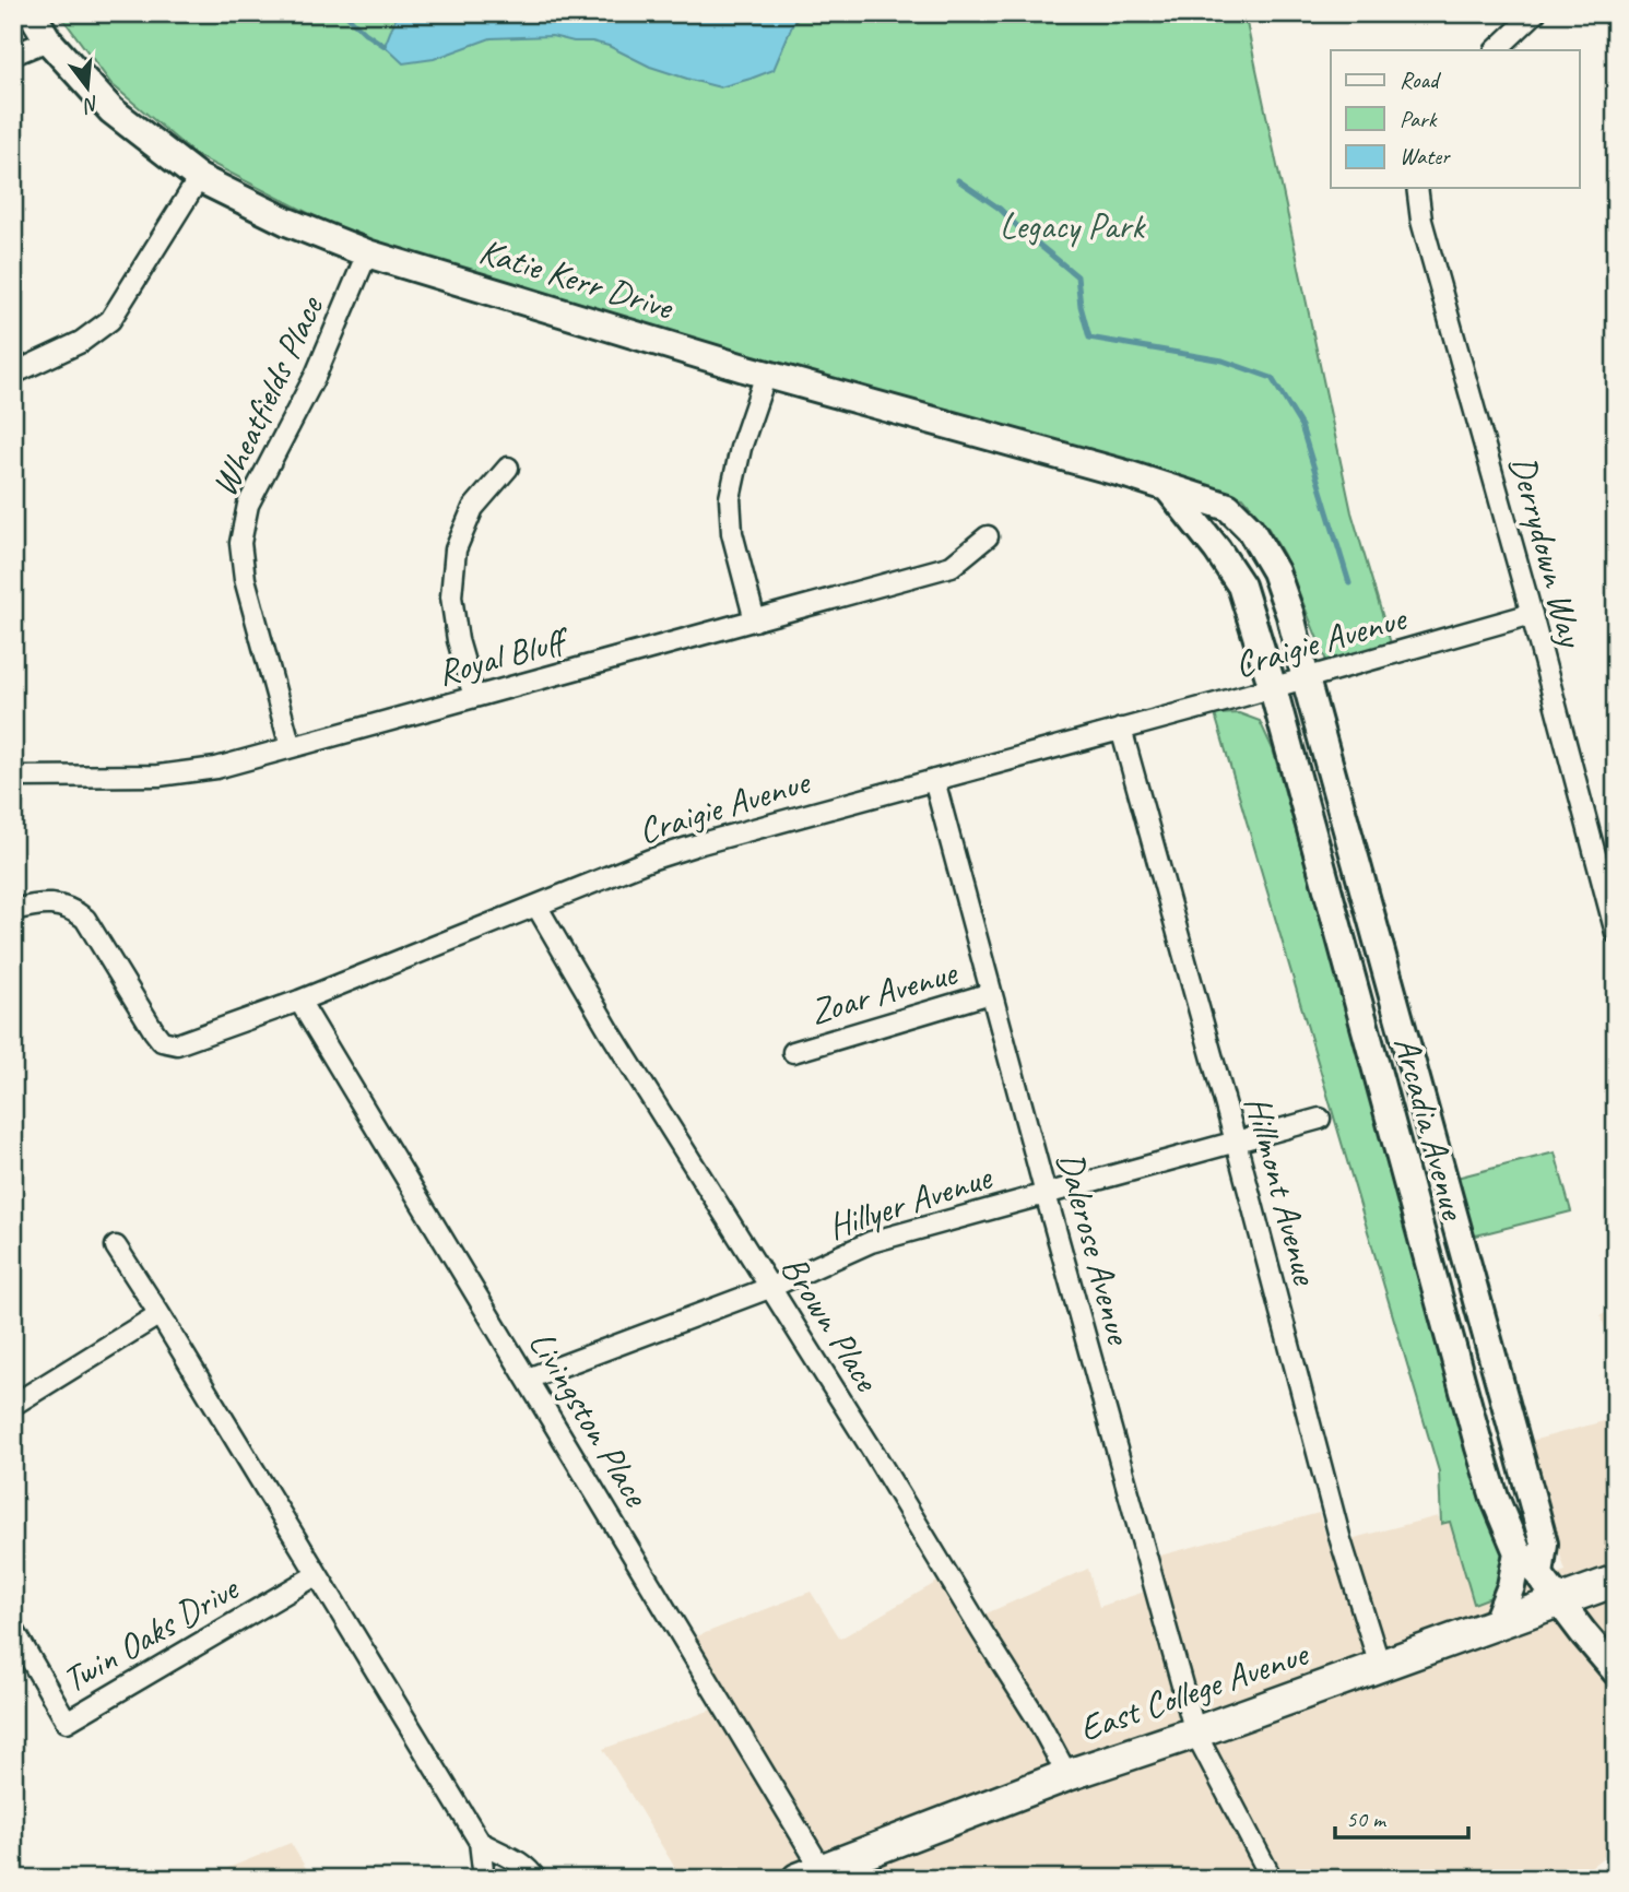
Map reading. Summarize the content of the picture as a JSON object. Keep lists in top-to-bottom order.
{
  "streets": {
    "main road": ["East College Avenue"],
    "street": [
      "Katie Kerr Drive",
      "Wheatfields Place",
      "Derrydown Way",
      "Craigie Avenue",
      "Royal Bluff",
      "Zoar Avenue",
      "Arcadia Avenue",
      "Hillmont Avenue",
      "Hillyer Avenue",
      "Dalerose Avenue",
      "Brown Place",
      "Livingston Place",
      "Twin Oaks Drive"
    ]
  },
  "crossings": [
    ["Katie Kerr Drive", "Wheatfields Place"],
    ["Katie Kerr Drive", "Craigie Avenue"],
    ["Katie Kerr Drive", "Arcadia Avenue"],
    ["Wheatfields Place", "Royal Bluff"],
    ["Derrydown Way", "Craigie Avenue"],
    ["Craigie Avenue", "Arcadia Avenue"],
    ["Craigie Avenue", "Hillmont Avenue"],
    ["Craigie Avenue", "Dalerose Avenue"],
    ["Craigie Avenue", "Brown Place"],
    ["Craigie Avenue", "Livingston Place"],
    ["Zoar Avenue", "Dalerose Avenue"],
    ["Arcadia Avenue", "East College Avenue"],
    ["Hillmont Avenue", "Hillyer Avenue"],
    ["Hillmont Avenue", "East College Avenue"],
    ["Hillyer Avenue", "Dalerose Avenue"],
    ["Hillyer Avenue", "Brown Place"],
    ["Hillyer Avenue", "Livingston Place"],
    ["Dalerose Avenue", "East College Avenue"],
    ["Brown Place", "East College Avenue"],
    ["Livingston Place", "East College Avenue"]
  ],
  "parks": ["Legacy Park"],
  "legend": ["Road", "Park", "Water"],
  "scale_bar": "50 m",
  "north": "bottom"
}
